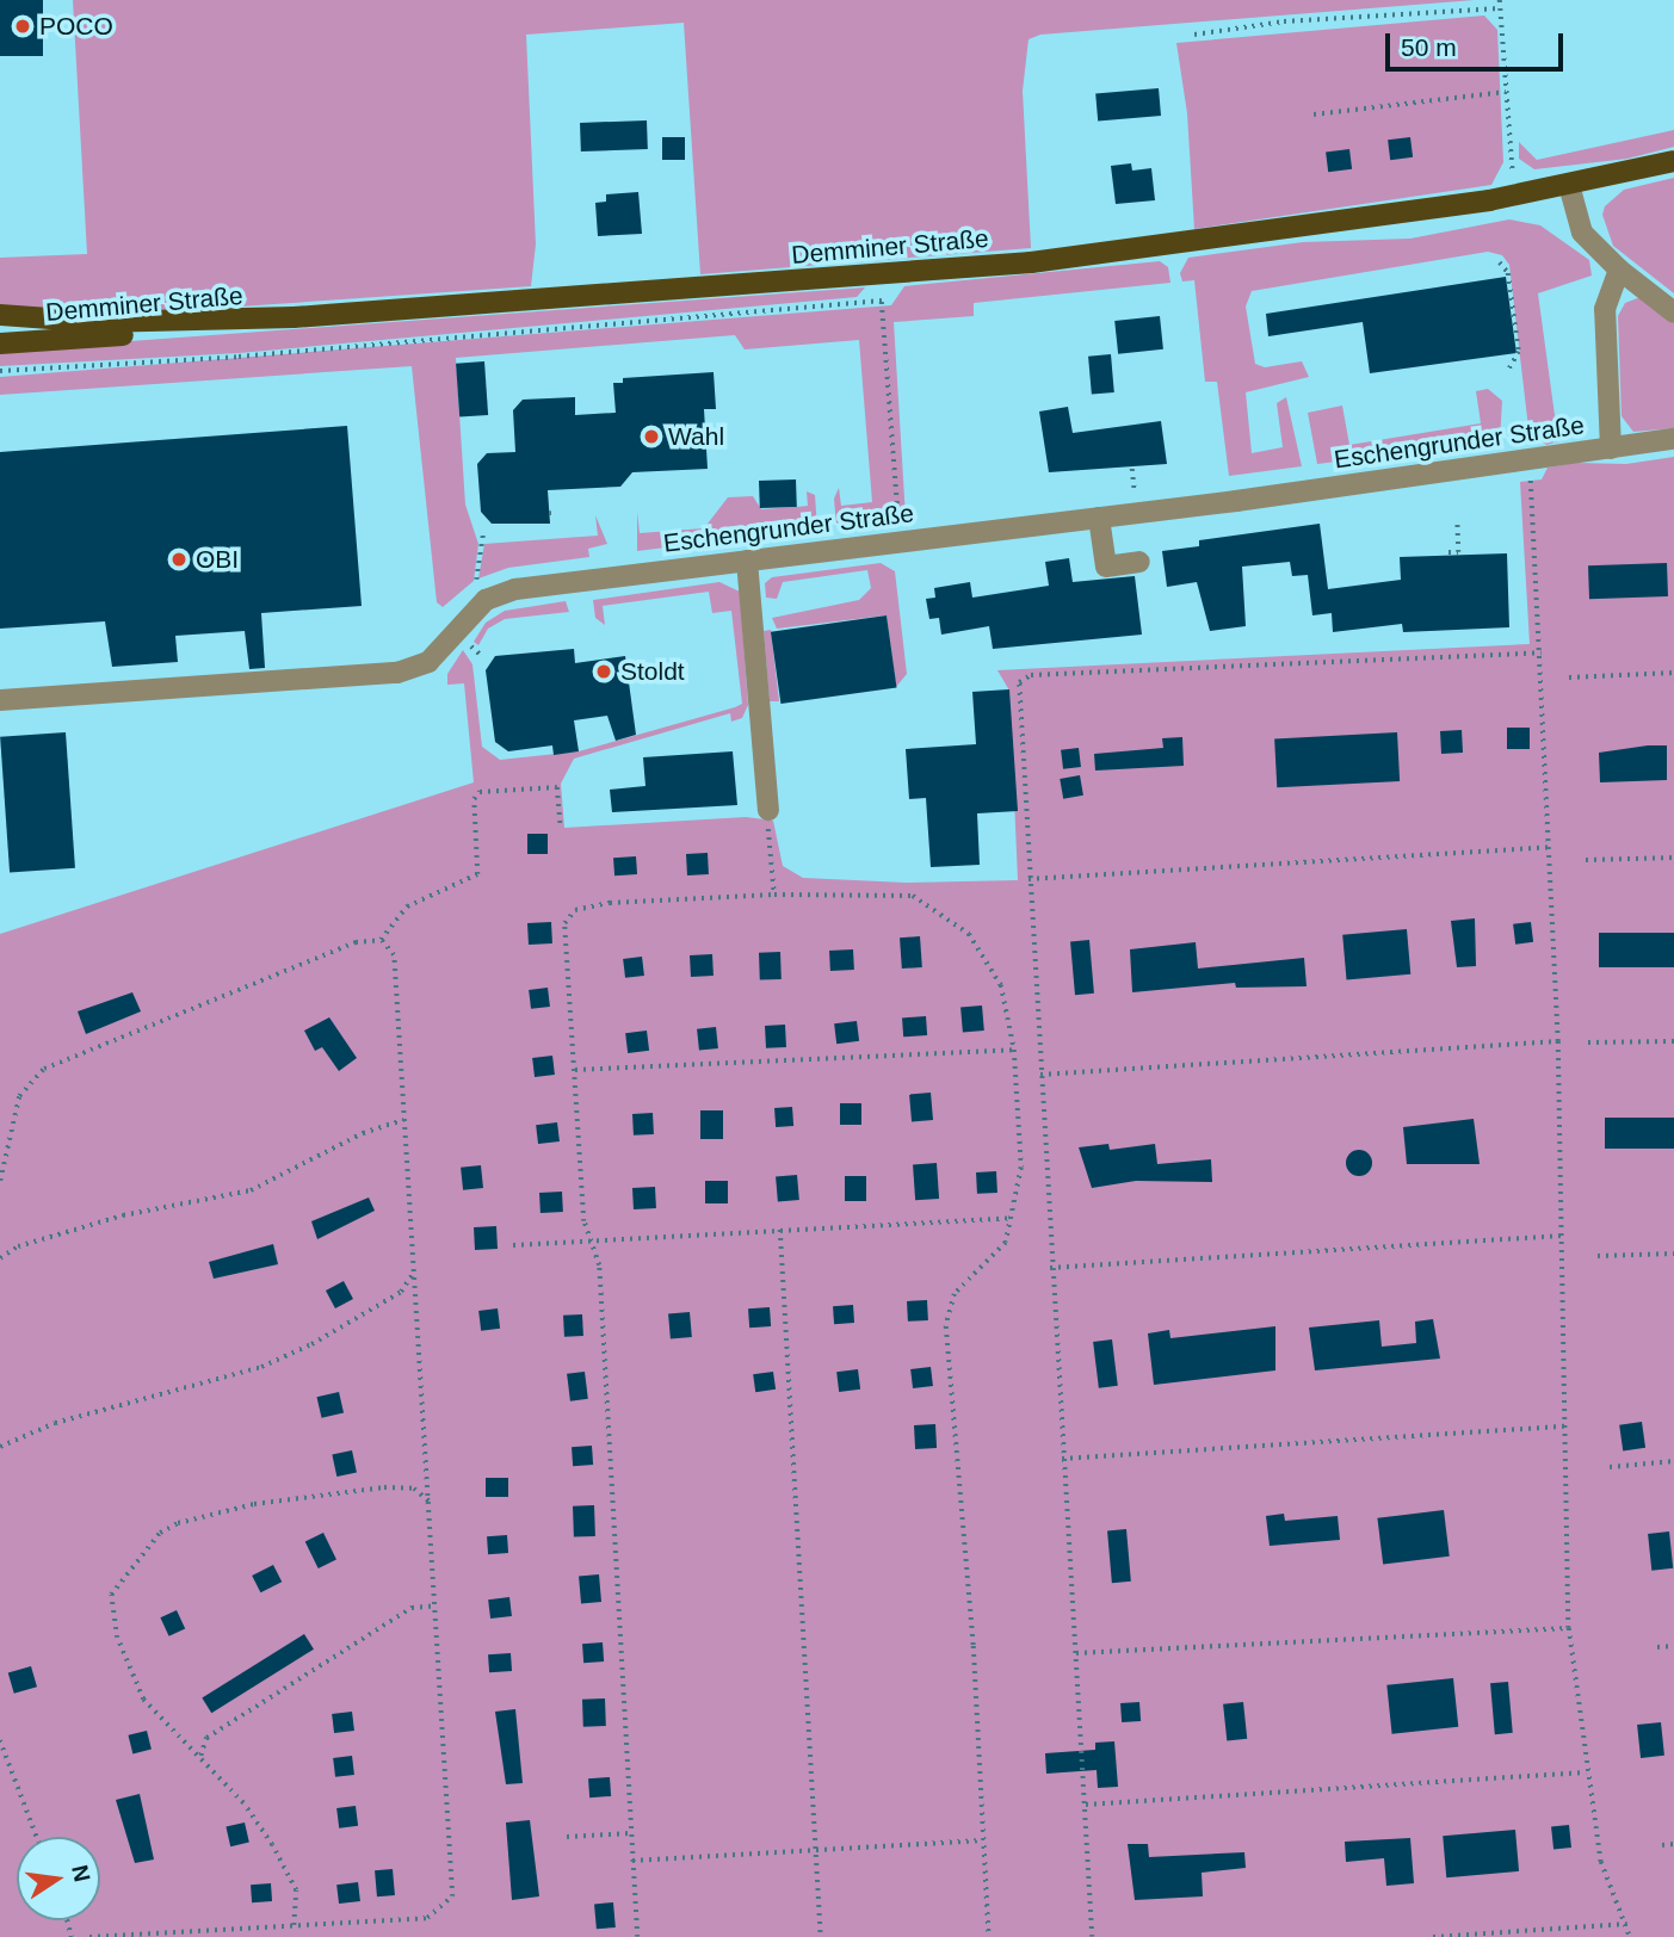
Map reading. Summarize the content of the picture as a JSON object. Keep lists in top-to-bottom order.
{
  "streets": {
    "main road": ["Demminer Straße"],
    "street": ["Eschengrunder Straße"]
  },
  "places": [
    "POCO",
    "Wahl",
    "OBI",
    "Stoldt"
  ],
  "scale_bar": "50 m",
  "north": "right"
}
